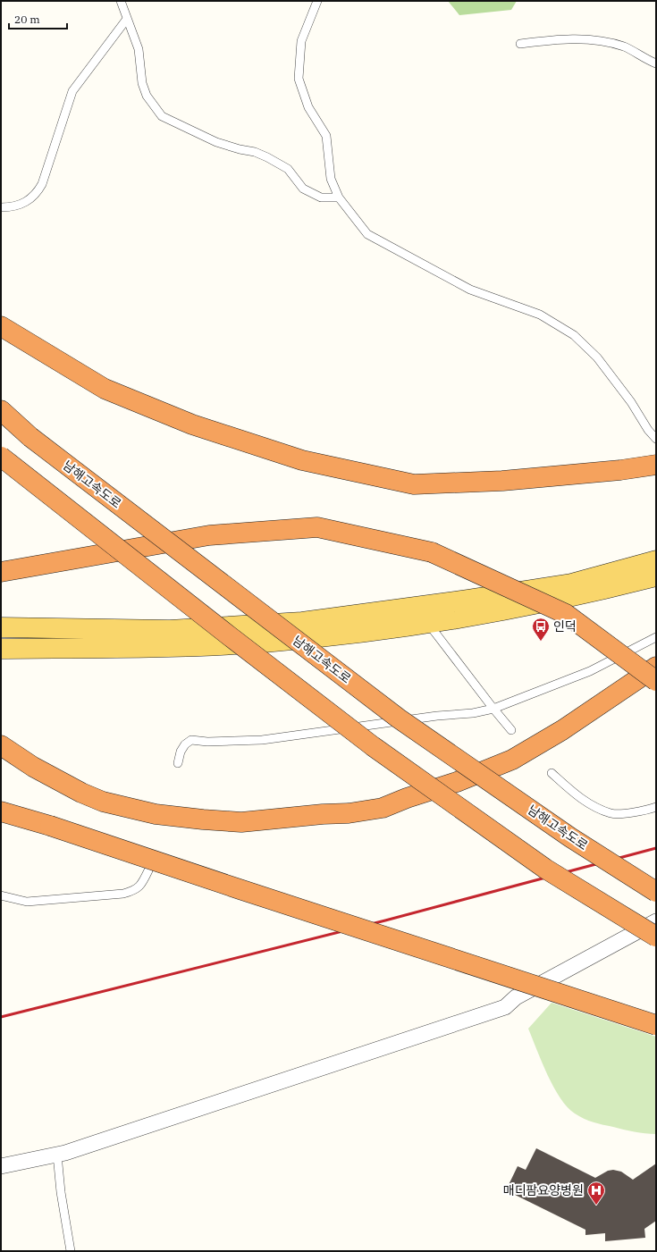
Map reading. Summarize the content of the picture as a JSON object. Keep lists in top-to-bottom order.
{
  "streets": {
    "highway": ["남해고속도로"]
  },
  "places": {
    "bus stop": ["인덕"],
    "hospital": ["매디팜요양병원"]
  },
  "scale_bar": "20 m"
}
